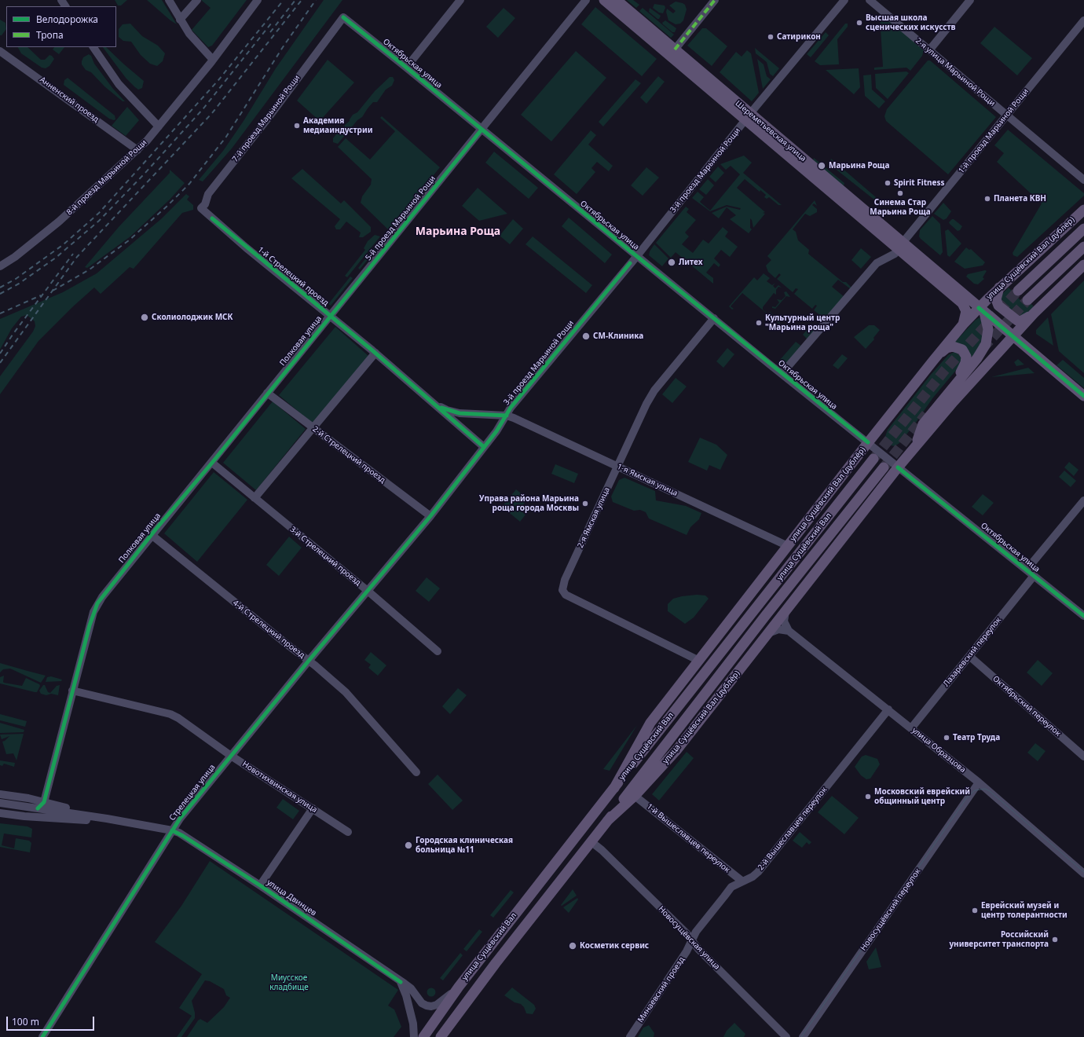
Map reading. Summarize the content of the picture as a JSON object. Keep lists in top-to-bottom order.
{
  "streets": {
    "main road": ["Шереметьевская улица", "улица Сущёвский Вал (дублёр)", "улица Сущёвский Вал"],
    "street": [
      "Октябрьская улица",
      "2-я улица Марьиной Рощи",
      "Анненский проезд",
      "7-й проезд Марьиной Рощи",
      "1-й проезд Марьиной Рощи",
      "3-й проезд Марьиной Рощи",
      "8-й проезд Марьиной Рощи",
      "5-й проезд Марьиной Рощи",
      "1-й Стрелецкий проезд",
      "Полковая улица",
      "2-й Стрелецкий проезд",
      "1-я Ямская улица",
      "2-я Ямская улица",
      "3-й Стрелецкий проезд",
      "4-й Стрелецкий проезд",
      "Лазаревский переулок",
      "Октябрьский переулок",
      "улица Образцова",
      "Новотихвинская улица",
      "Стрелецкая улица",
      "2-й Вышеславцев переулок",
      "1-й Вышеславцев переулок",
      "улица Двинцев",
      "Новосущёвский переулок",
      "Новосущёвская улица",
      "Минаевский проезд"
    ]
  },
  "crossings": [
    ["Октябрьская улица", "7-й проезд Марьиной Рощи"],
    ["Октябрьская улица", "1-й проезд Марьиной Рощи"],
    ["Октябрьская улица", "3-й проезд Марьиной Рощи"],
    ["Октябрьская улица", "5-й проезд Марьиной Рощи"],
    ["Октябрьская улица", "улица Сущёвский Вал (дублёр)"],
    ["Октябрьская улица", "2-я Ямская улица"],
    ["Октябрьская улица", "Лазаревский переулок"],
    ["2-я улица Марьиной Рощи", "1-й проезд Марьиной Рощи"],
    ["Анненский проезд", "8-й проезд Марьиной Рощи"],
    ["7-й проезд Марьиной Рощи", "1-й Стрелецкий проезд"],
    ["Шереметьевская улица", "1-й проезд Марьиной Рощи"],
    ["Шереметьевская улица", "3-й проезд Марьиной Рощи"],
    ["Шереметьевская улица", "улица Сущёвский Вал (дублёр)"],
    ["3-й проезд Марьиной Рощи", "1-й Стрелецкий проезд"],
    ["3-й проезд Марьиной Рощи", "2-й Стрелецкий проезд"],
    ["3-й проезд Марьиной Рощи", "1-я Ямская улица"],
    ["3-й проезд Марьиной Рощи", "3-й Стрелецкий проезд"],
    ["3-й проезд Марьиной Рощи", "Стрелецкая улица"],
    ["5-й проезд Марьиной Рощи", "1-й Стрелецкий проезд"],
    ["5-й проезд Марьиной Рощи", "Полковая улица"],
    ["улица Сущёвский Вал (дублёр)", "1-я Ямская улица"],
    ["улица Сущёвский Вал (дублёр)", "2-я Ямская улица"],
    ["улица Сущёвский Вал (дублёр)", "улица Сущёвский Вал"],
    ["улица Сущёвский Вал (дублёр)", "1-й Вышеславцев переулок"],
    ["1-й Стрелецкий проезд", "Полковая улица"],
    ["1-й Стрелецкий проезд", "1-я Ямская улица"],
    ["Полковая улица", "2-й Стрелецкий проезд"],
    ["Полковая улица", "3-й Стрелецкий проезд"],
    ["Полковая улица", "4-й Стрелецкий проезд"],
    ["Полковая улица", "Новотихвинская улица"],
    ["1-я Ямская улица", "2-я Ямская улица"],
    ["улица Сущёвский Вал", "улица Двинцев"],
    ["улица Сущёвский Вал", "Новосущёвская улица"],
    ["3-й Стрелецкий проезд", "Стрелецкая улица"],
    ["4-й Стрелецкий проезд", "Стрелецкая улица"],
    ["Лазаревский переулок", "Октябрьский переулок"],
    ["Лазаревский переулок", "улица Образцова"],
    ["улица Образцова", "2-й Вышеславцев переулок"],
    ["улица Образцова", "Новосущёвский переулок"],
    ["Новотихвинская улица", "Стрелецкая улица"],
    ["Стрелецкая улица", "улица Двинцев"],
    ["2-й Вышеславцев переулок", "1-й Вышеславцев переулок"],
    ["2-й Вышеславцев переулок", "Новосущёвская улица"],
    ["2-й Вышеславцев переулок", "Минаевский проезд"],
    ["Новосущёвская улица", "Минаевский проезд"]
  ],
  "districts": ["Марьина Роща"],
  "parks": ["Миусское кладбище"],
  "places": [
    "Высшая школа сценических искусств",
    "Сатирикон",
    "Академия медиаиндустрии",
    "Марьина Роща",
    "Spirit Fitness",
    "Синема Стар Марьина Роща",
    "Планета КВН",
    "Литех",
    "Сколиолоджик МСК",
    "Культурный центр \"Марьина роща\"",
    "СМ-Клиника",
    "Управа района Марьина роща города Москвы",
    "Театр Труда",
    "Московский еврейский общинный центр",
    "Городская клиническая больница №11",
    "Еврейский музей и центр толерантности",
    "Российский университет транспорта",
    "Косметик сервис"
  ],
  "legend": ["Велодорожка", "Тропа"],
  "scale_bar": "100 m"
}
